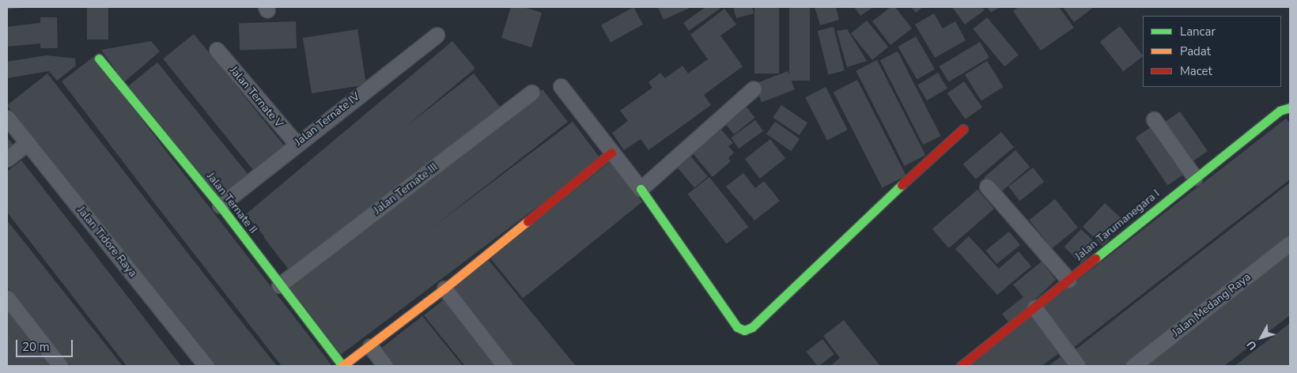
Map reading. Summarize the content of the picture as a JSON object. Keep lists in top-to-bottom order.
{
  "streets": {
    "street": [
      "Jalan Ternate V",
      "Jalan Ternate IV",
      "Jalan Ternate III",
      "Jalan Ternate II",
      "Jalan Tarumanegara I",
      "Jalan Tidore Raya",
      "Jalan Medang Raya"
    ]
  },
  "crossings": [
    ["Jalan Ternate V", "Jalan Ternate IV"],
    ["Jalan Ternate IV", "Jalan Ternate II"],
    ["Jalan Ternate III", "Jalan Ternate II"]
  ],
  "legend": ["Lancar", "Padat", "Macet"],
  "scale_bar": "20 m",
  "north": "bottom left"
}
